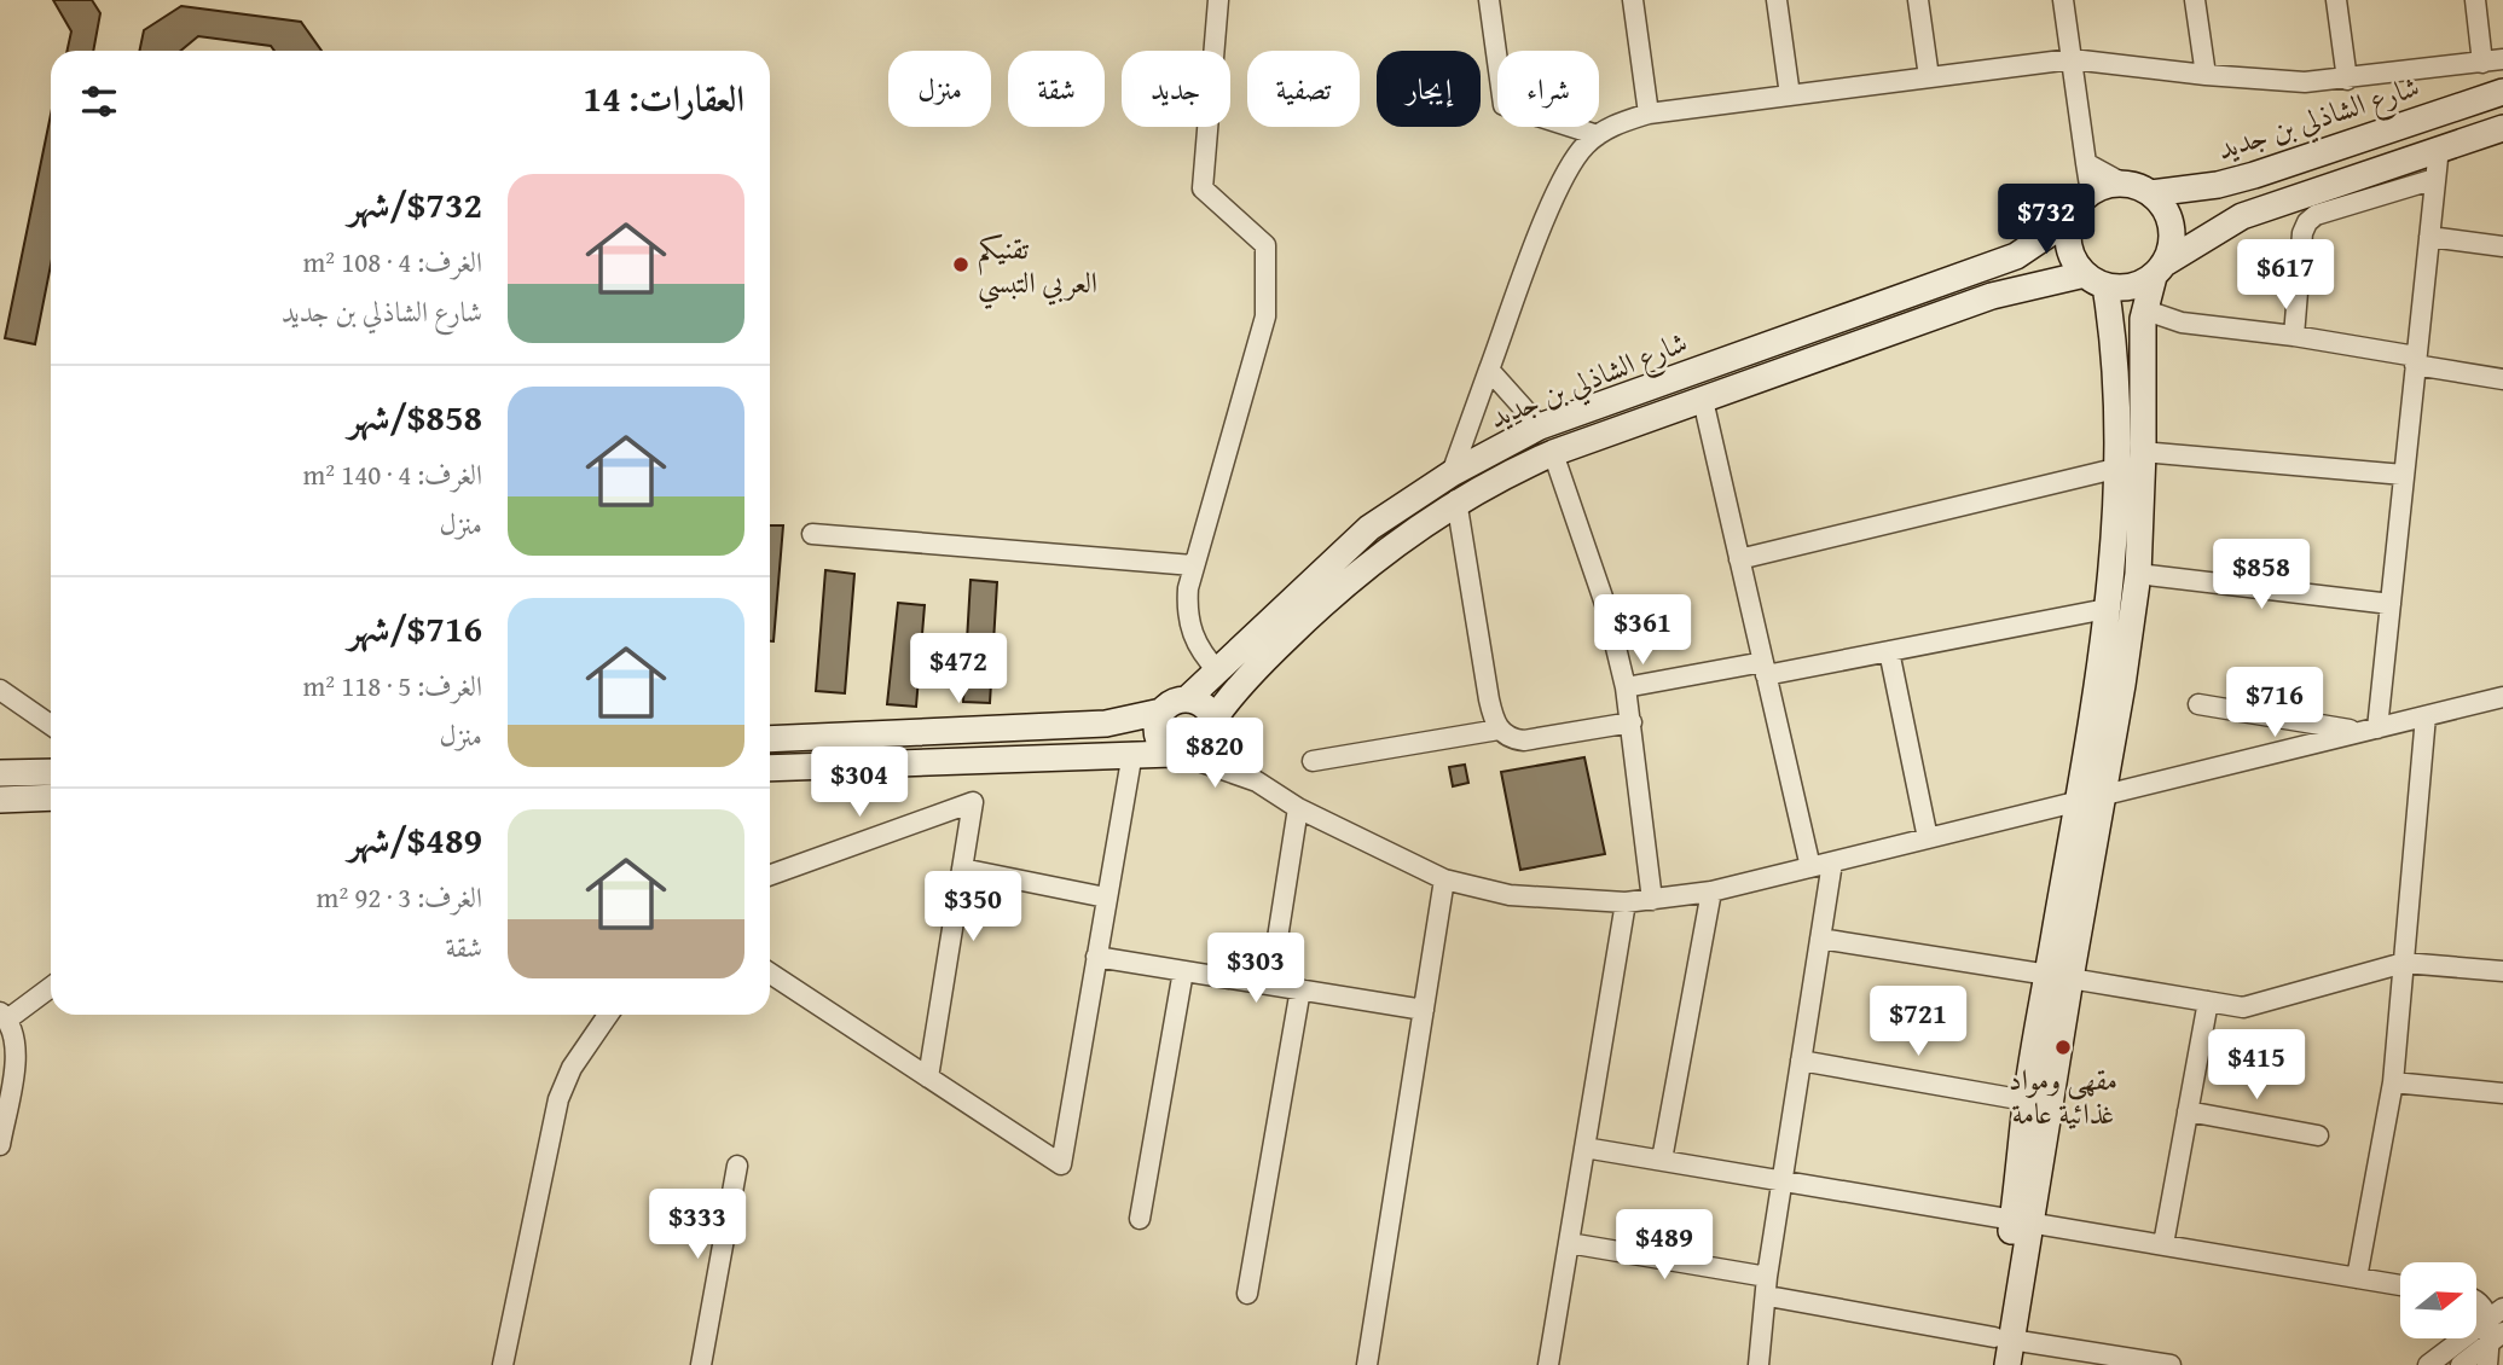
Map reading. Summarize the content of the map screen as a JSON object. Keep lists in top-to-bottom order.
{
  "streets": {
    "main road": ["شارع الشاذلي بن جديد"]
  },
  "places": ["تقنيكم العربي التبسي", "مقهى ومواد غذائية عامة"],
  "north": "right",
  "page": {
    "chip": [
      "شراء",
      "إيجار",
      "تصفية",
      "جديد",
      "شقة",
      "منزل"
    ],
    "heading": "العقارات: 14",
    "list": [
      {
        "name": "$732/شهر",
        "note": "الغرف: 4 · 108 m² · شارع الشاذلي بن جديد"
      },
      {
        "name": "$858/شهر",
        "note": "الغرف: 4 · 140 m² · منزل"
      },
      {
        "name": "$716/شهر",
        "note": "الغرف: 5 · 118 m² · منزل"
      },
      {
        "name": "$489/شهر",
        "note": "الغرف: 3 · 92 m² · شقة"
      }
    ],
    "price": [
      "$732",
      "$617",
      "$858",
      "$361",
      "$472",
      "$716",
      "$820",
      "$304",
      "$350",
      "$303",
      "$721",
      "$415",
      "$333",
      "$489"
    ]
  }
}
